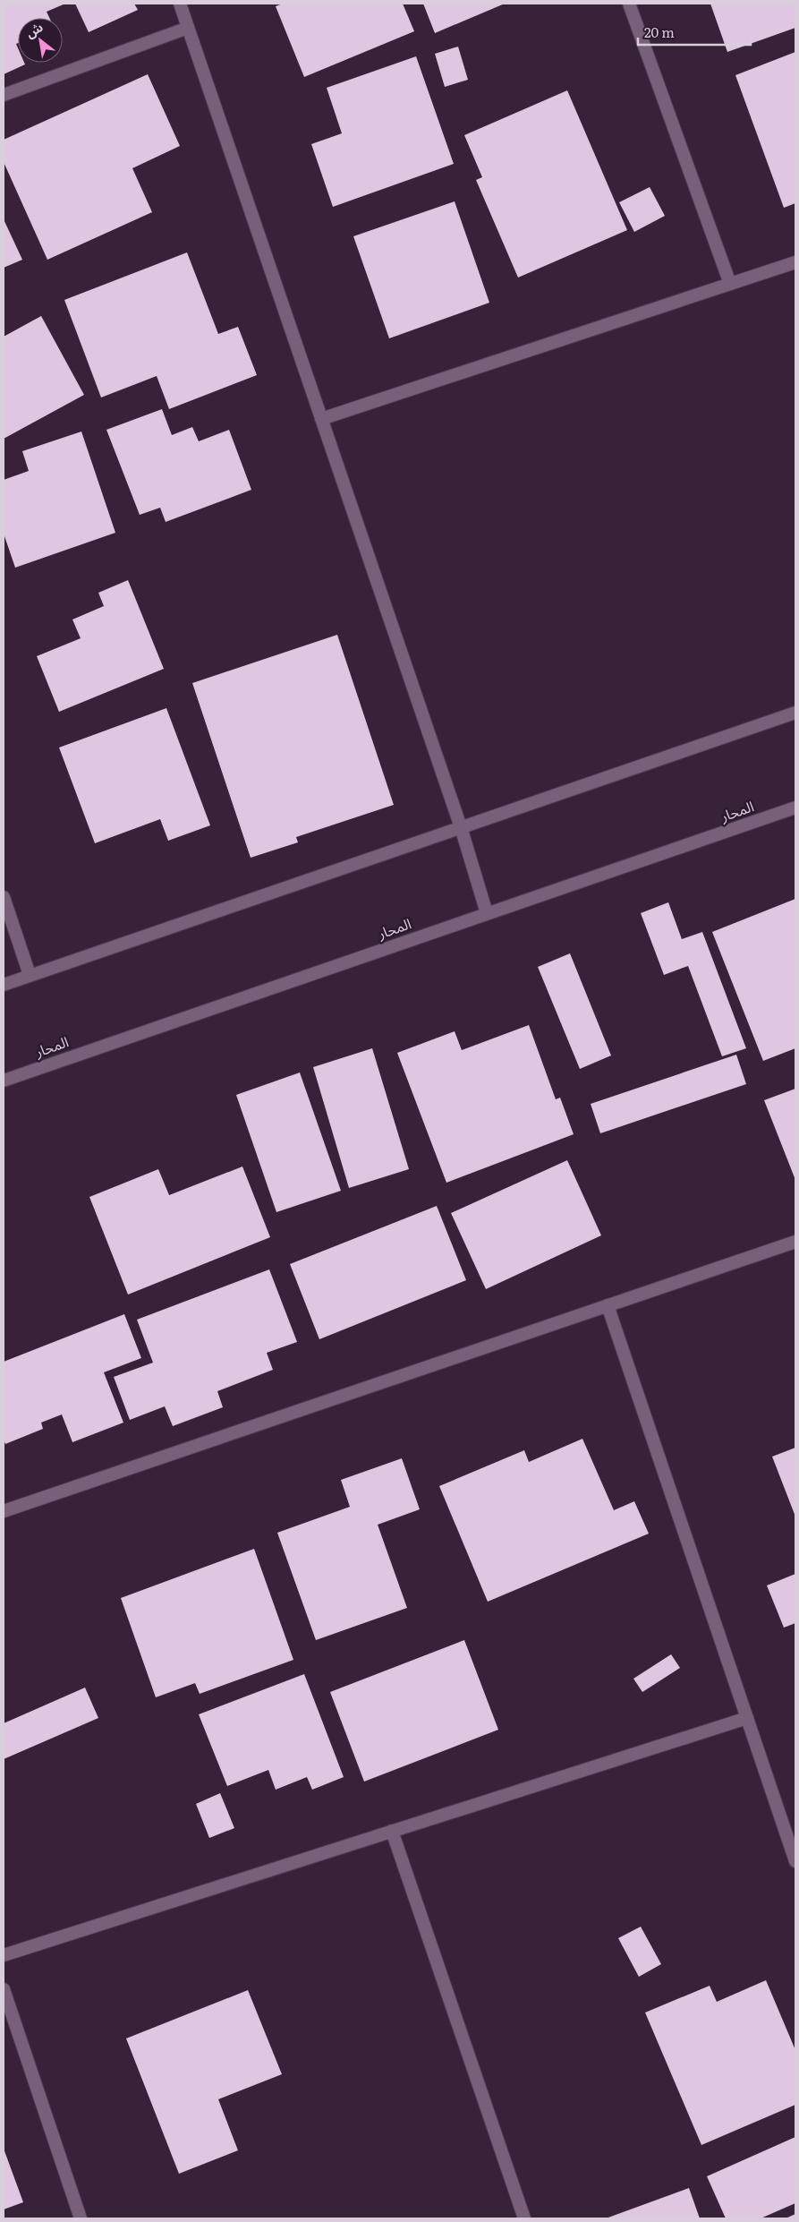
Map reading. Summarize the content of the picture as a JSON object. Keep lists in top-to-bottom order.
{
  "streets": {
    "street": ["المحار"]
  },
  "scale_bar": "20 m",
  "north": "top left"
}
